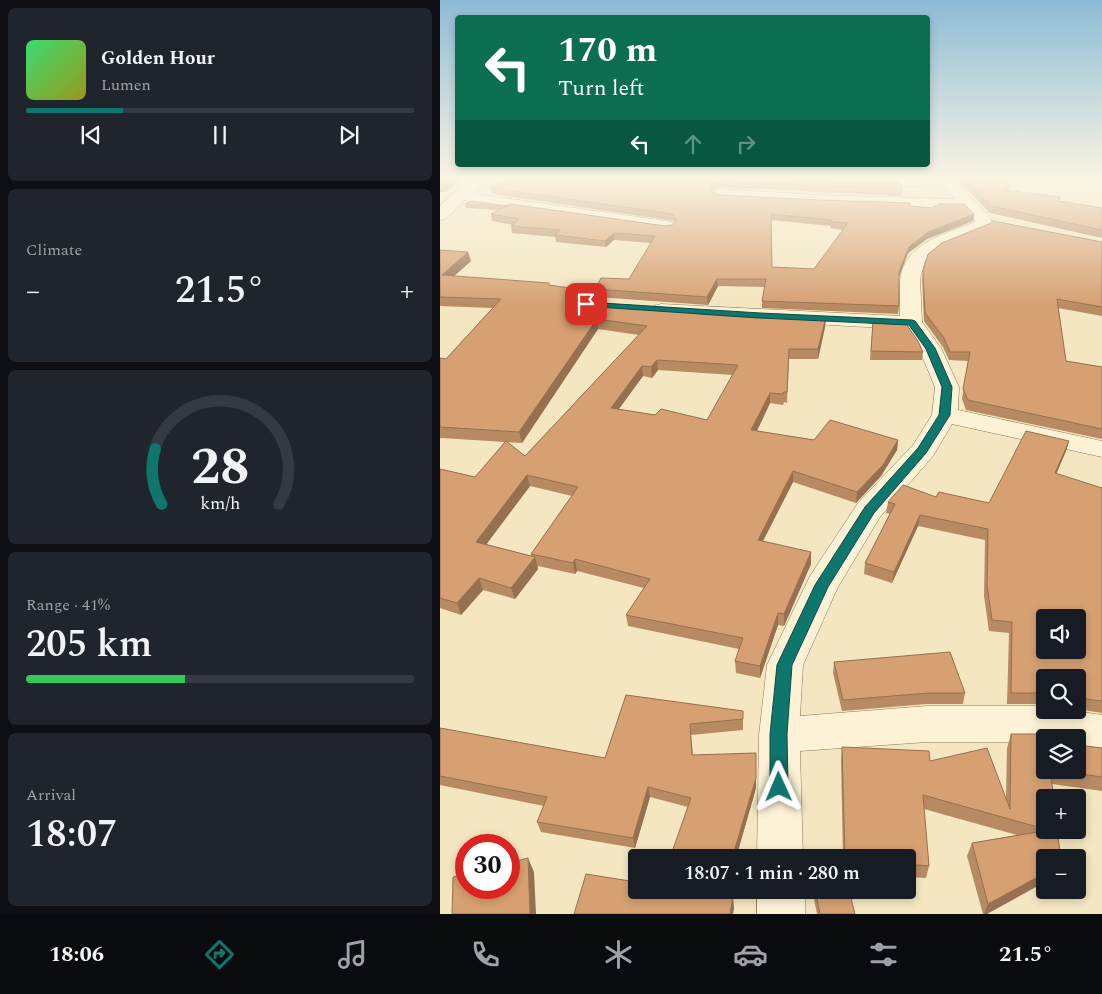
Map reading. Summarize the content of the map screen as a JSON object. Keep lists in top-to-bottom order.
{
  "page": {
    "turn": ["170 m", "Turn left"],
    "song": ["Golden Hour", "Lumen"],
    "tile": [
      "Climate",
      ["Range · 41%", "205 km"],
      ["Arrival", "18:07"]
    ],
    "heat": ["−", "21.5°", "+"],
    "map_buttons": ["+", "−"],
    "limit": "30",
    "trip": "18:07 · 1 min · 280 m",
    "tabs": ["18:06", "21.5°"],
    "gauge": ["28", "km/h"]
  }
}
